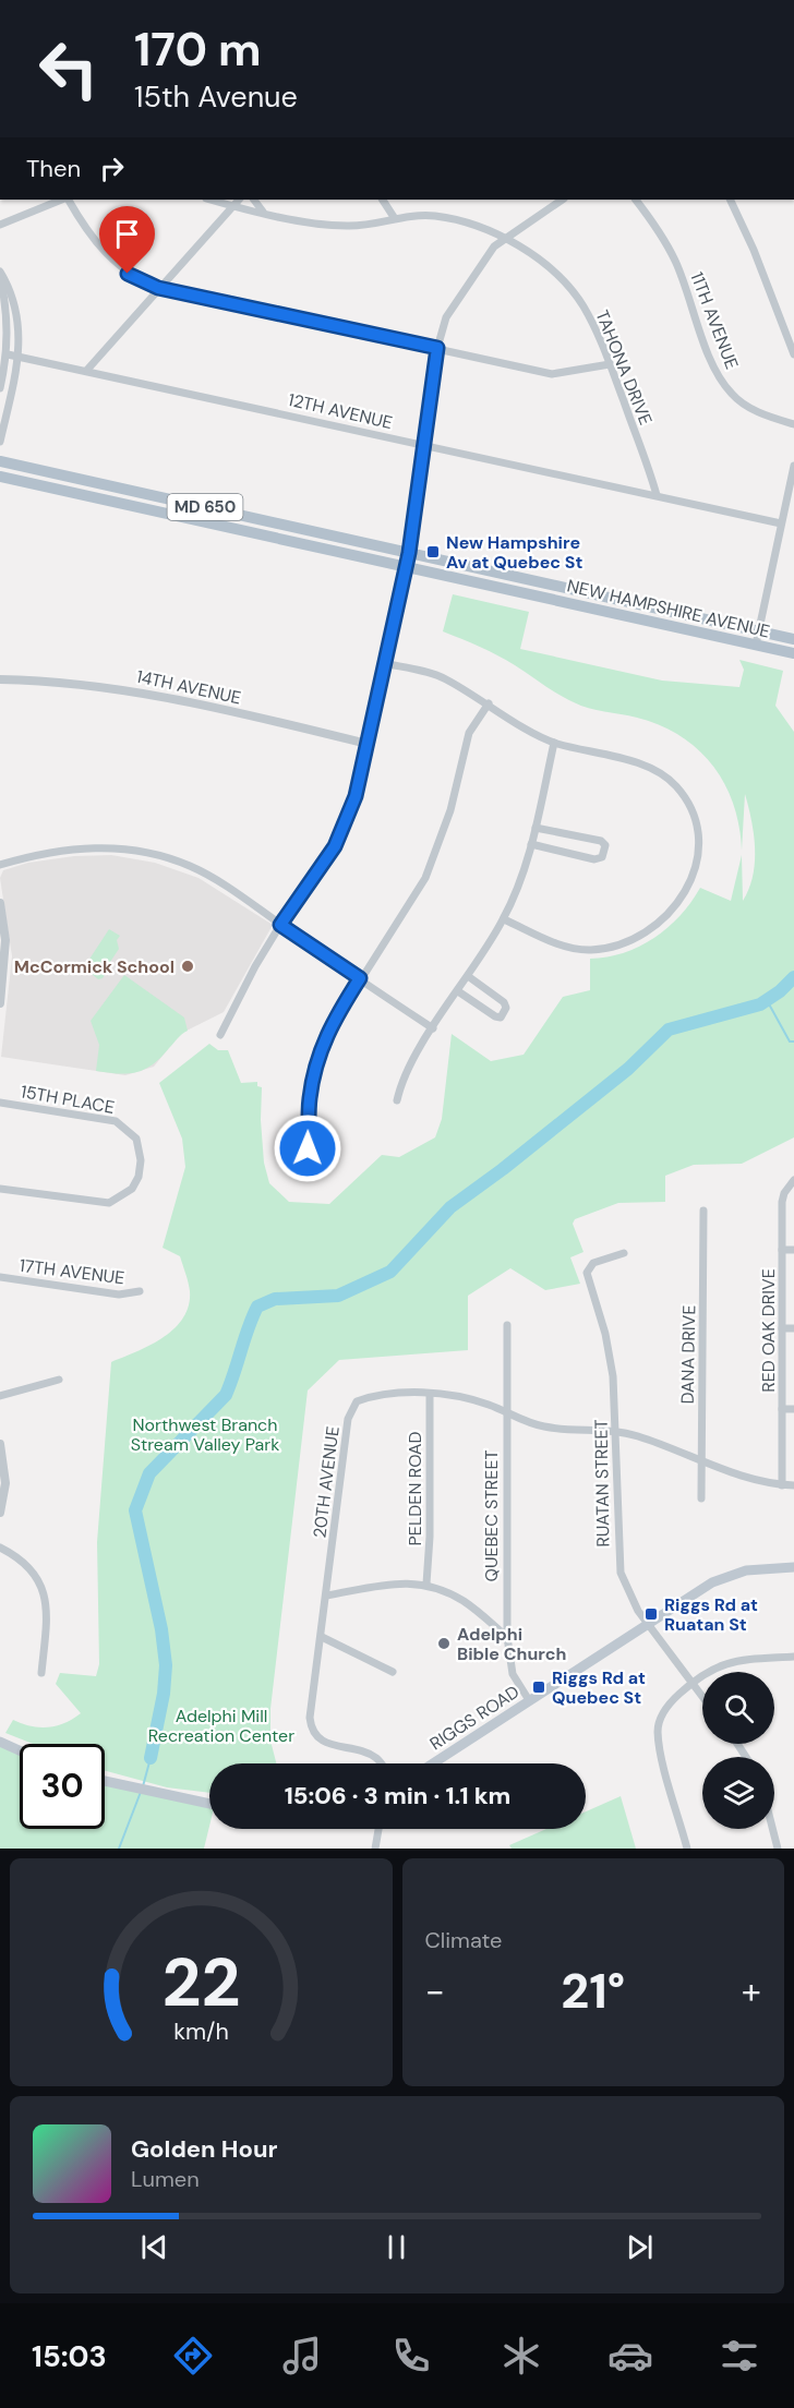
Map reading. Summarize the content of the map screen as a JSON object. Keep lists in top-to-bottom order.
{
  "streets": {
    "main road": ["MD 650", "NEW HAMPSHIRE AVENUE", "RIGGS ROAD"],
    "street": [
      "11TH AVENUE",
      "TAHONA DRIVE",
      "12TH AVENUE",
      "14TH AVENUE",
      "15TH PLACE",
      "17TH AVENUE",
      "RED OAK DRIVE",
      "DANA DRIVE",
      "20TH AVENUE",
      "RUATAN STREET",
      "PELDEN ROAD",
      "QUEBEC STREET"
    ]
  },
  "crossings": [
    ["TAHONA DRIVE", "12TH AVENUE"],
    ["RED OAK DRIVE", "20TH AVENUE"],
    ["DANA DRIVE", "20TH AVENUE"],
    ["20TH AVENUE", "RUATAN STREET"],
    ["20TH AVENUE", "PELDEN ROAD"],
    ["20TH AVENUE", "QUEBEC STREET"],
    ["RUATAN STREET", "RIGGS ROAD"],
    ["QUEBEC STREET", "RIGGS ROAD"]
  ],
  "parks": ["Northwest Branch Stream Valley Park", "Adelphi Mill Recreation Center"],
  "places": {
    "transit": ["New Hampshire Av at Quebec St", "Riggs Rd at Ruatan St", "Riggs Rd at Quebec St"],
    "other": ["McCormick School", "Adelphi Bible Church"]
  },
  "page": {
    "turn": ["170 m", "15th Avenue"],
    "then": "Then",
    "limit": "30",
    "trip": "15:06 · 3 min · 1.1 km",
    "tile": "Climate",
    "heat": ["−", "21°", "+"],
    "song": ["Golden Hour", "Lumen"],
    "tabs": "15:03",
    "gauge": ["22", "km/h"]
  }
}
